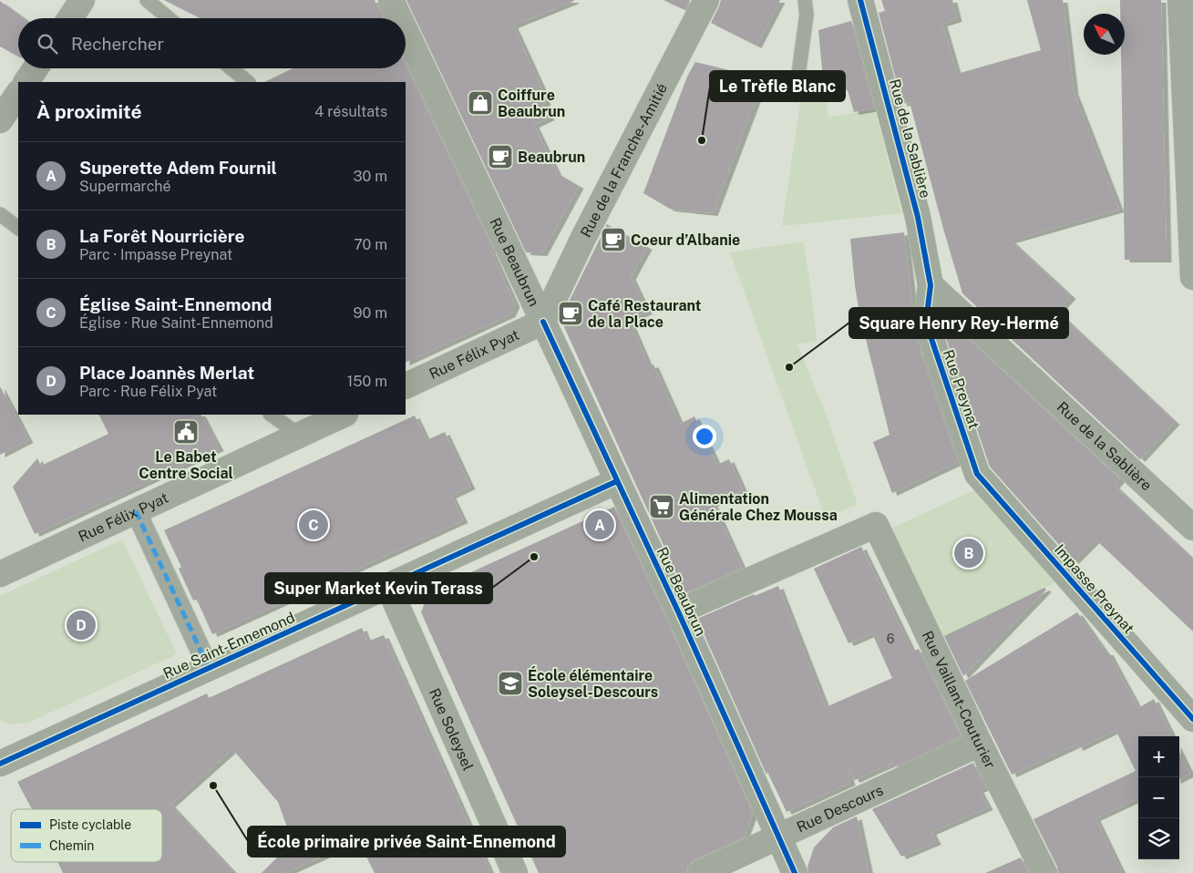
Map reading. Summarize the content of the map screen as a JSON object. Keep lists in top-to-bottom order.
{
  "streets": {
    "street": [
      "Rue de la Sablière",
      "Rue de la Franche-Amitié",
      "Rue Beaubrun",
      "Rue Félix Pyat",
      "Rue Preynat",
      "Impasse Preynat",
      "Rue Saint-Ennemond",
      "Rue Vaillant-Couturier",
      "Rue Soleysel",
      "Rue Descours"
    ]
  },
  "crossings": [
    ["Rue de la Sablière", "Rue Preynat"],
    ["Rue de la Franche-Amitié", "Rue Beaubrun"],
    ["Rue de la Franche-Amitié", "Rue Félix Pyat"],
    ["Rue Beaubrun", "Rue Félix Pyat"],
    ["Rue Beaubrun", "Rue Saint-Ennemond"],
    ["Rue Beaubrun", "Rue Vaillant-Couturier"],
    ["Rue Beaubrun", "Rue Descours"],
    ["Rue Preynat", "Impasse Preynat"],
    ["Rue Saint-Ennemond", "Rue Soleysel"],
    ["Rue Vaillant-Couturier", "Rue Descours"]
  ],
  "places": {
    "shop": ["Coiffure Beaubrun"],
    "other": [
      "Le Trèfle Blanc",
      "Square Henry Rey-Hermé",
      "Super Market Kevin Terass",
      "École primaire privée Saint-Ennemond"
    ],
    "cafe": ["Beaubrun", "Coeur d’Albanie", "Café Restaurant de la Place"],
    "public building": ["Le Babet Centre Social"],
    "supermarket": ["Alimentation Générale Chez Moussa"],
    "school or university": ["École élémentaire Soleysel-Descours"]
  },
  "house_numbers": ["6"],
  "legend": ["Piste cyclable", "Chemin"],
  "north": "top left",
  "page": {
    "search": "Rechercher",
    "heading": ["À proximité", "4 résultats"],
    "list": [
      {
        "mark": "A",
        "name": "Superette Adem Fournil",
        "note": "Supermarché",
        "value": "30 m"
      },
      {
        "mark": "B",
        "name": "La Forêt Nourricière",
        "note": "Parc · Impasse Preynat",
        "value": "70 m"
      },
      {
        "mark": "C",
        "name": "Église Saint-Ennemond",
        "note": "Église · Rue Saint-Ennemond",
        "value": "90 m"
      },
      {
        "mark": "D",
        "name": "Place Joannès Merlat",
        "note": "Parc · Rue Félix Pyat",
        "value": "150 m"
      }
    ],
    "pins": [
      "A",
      "C",
      "B",
      "D"
    ],
    "map_buttons": ["+", "−"]
  }
}
